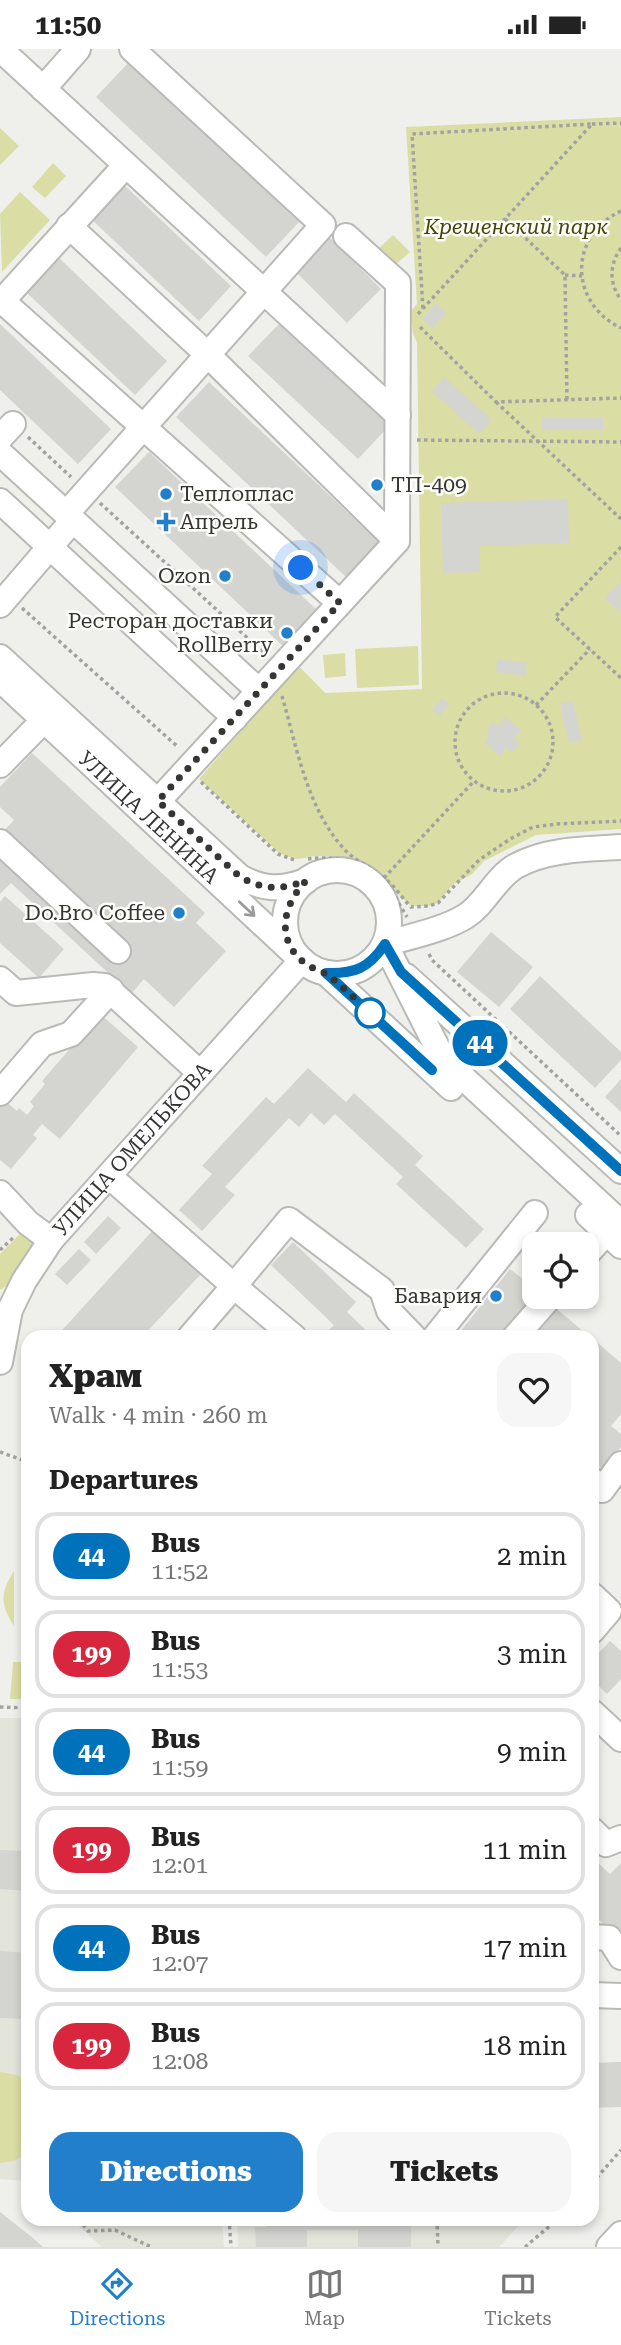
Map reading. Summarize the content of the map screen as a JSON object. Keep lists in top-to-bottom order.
{
  "streets": {
    "street": ["УЛИЦА ЛЕНИНА", "УЛИЦА ОМЕЛЬКОВА"]
  },
  "crossings": [
    ["УЛИЦА ЛЕНИНА", "УЛИЦА ОМЕЛЬКОВА"]
  ],
  "parks": ["Крещенский парк"],
  "places": {
    "other": [
      "ТП-409",
      "Теплоплас",
      "Ozon",
      "Ресторан доставки RollBerry",
      "Do.Bro Coffee",
      "Бавария"
    ],
    "health": ["Апрель"]
  },
  "lines": ["bus line 44"],
  "page": {
    "status": "11:50",
    "on_map": "44",
    "heading": [
      ["Храм", "Walk · 4 min · 260 m"],
      "Departures"
    ],
    "list": [
      {
        "mark": "44",
        "name": "Bus",
        "note": "11:52",
        "value": "2 min"
      },
      {
        "mark": "199",
        "name": "Bus",
        "note": "11:53",
        "value": "3 min"
      },
      {
        "mark": "44",
        "name": "Bus",
        "note": "11:59",
        "value": "9 min"
      },
      {
        "mark": "199",
        "name": "Bus",
        "note": "12:01",
        "value": "11 min"
      },
      {
        "mark": "44",
        "name": "Bus",
        "note": "12:07",
        "value": "17 min"
      },
      {
        "mark": "199",
        "name": "Bus",
        "note": "12:08",
        "value": "18 min"
      }
    ],
    "buttons": ["Directions", "Tickets"],
    "tabs": ["Directions", "Map", "Tickets"]
  }
}
